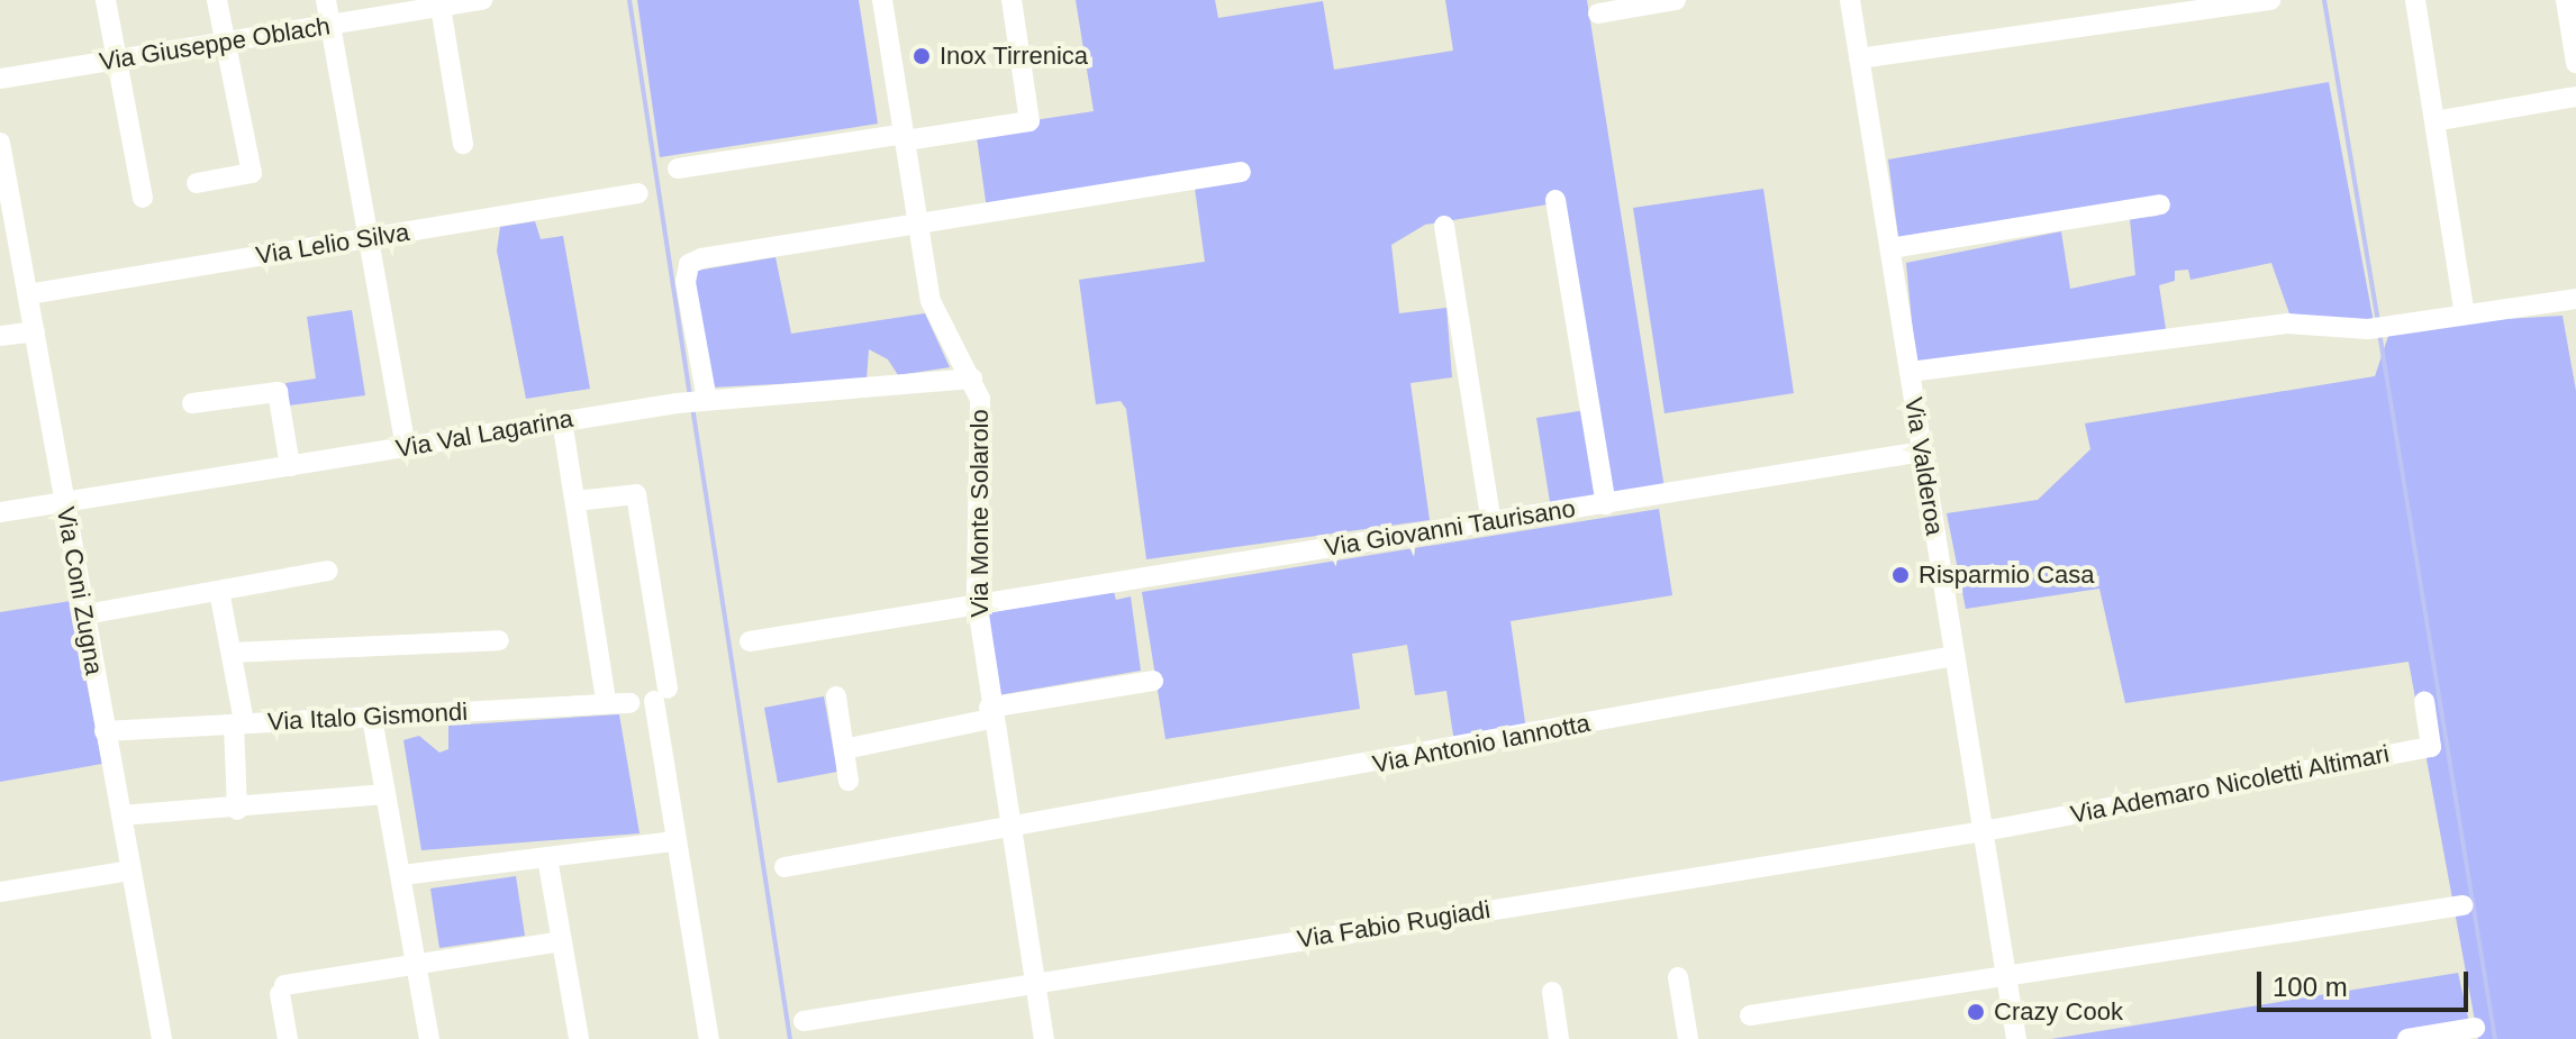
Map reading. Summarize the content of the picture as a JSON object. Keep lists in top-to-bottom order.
{
  "streets": {
    "street": [
      "Via Giuseppe Oblach",
      "Via Lelio Silva",
      "Via Val Lagarina",
      "Via Valderoa",
      "Via Monte Solarolo",
      "Via Giovanni Taurisano",
      "Via Coni Zugna",
      "Via Italo Gismondi",
      "Via Antonio Iannotta",
      "Via Ademaro Nicoletti Altimari",
      "Via Fabio Rugiadi"
    ]
  },
  "crossings": [
    ["Via Lelio Silva", "Via Coni Zugna"],
    ["Via Val Lagarina", "Via Monte Solarolo"],
    ["Via Val Lagarina", "Via Coni Zugna"],
    ["Via Valderoa", "Via Giovanni Taurisano"],
    ["Via Valderoa", "Via Antonio Iannotta"],
    ["Via Valderoa", "Via Ademaro Nicoletti Altimari"],
    ["Via Valderoa", "Via Fabio Rugiadi"],
    ["Via Monte Solarolo", "Via Giovanni Taurisano"],
    ["Via Monte Solarolo", "Via Antonio Iannotta"],
    ["Via Monte Solarolo", "Via Fabio Rugiadi"],
    ["Via Coni Zugna", "Via Italo Gismondi"],
    ["Via Ademaro Nicoletti Altimari", "Via Fabio Rugiadi"]
  ],
  "places": ["Inox Tirrenica", "Risparmio Casa", "Crazy Cook"],
  "scale_bar": "100 m"
}
